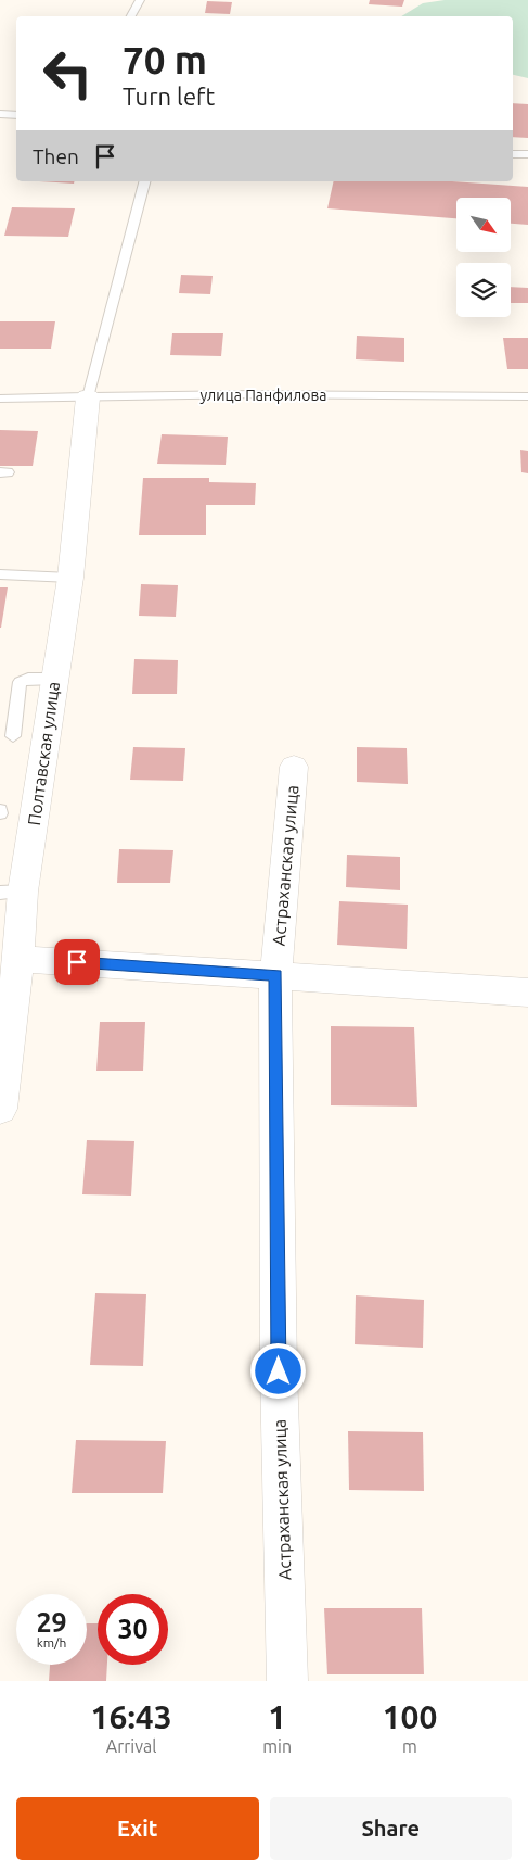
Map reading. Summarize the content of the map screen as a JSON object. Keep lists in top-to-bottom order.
{
  "streets": {
    "street": ["Полтавская улица", "Астраханская улица"],
    "lane": ["улица Панфилова"]
  },
  "crossings": [
    ["улица Панфилова", "Полтавская улица"]
  ],
  "north": "bottom right",
  "page": {
    "turn": ["70 m", "Turn left"],
    "then": "Then",
    "speed": "29 km/h",
    "limit": "30",
    "eta": [
      "16:43",
      "Arrival",
      "1",
      "min",
      "100",
      "m"
    ],
    "buttons": ["Exit", "Share"]
  }
}
